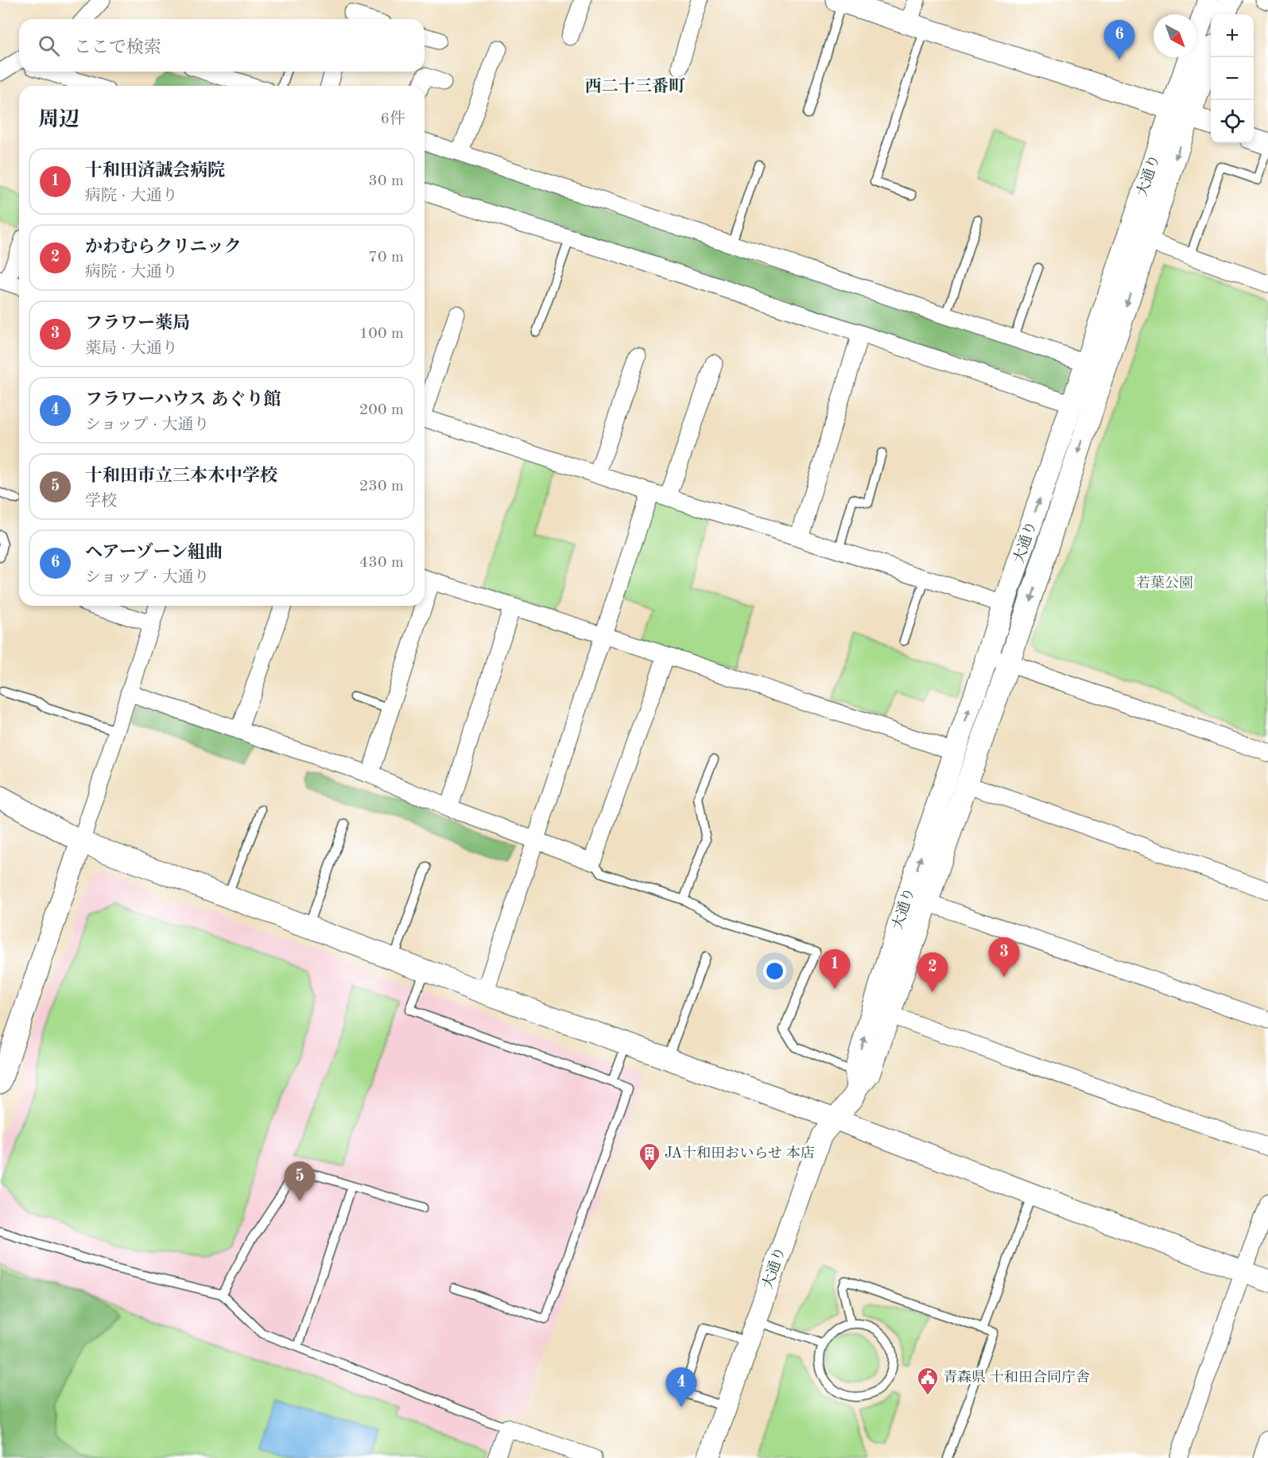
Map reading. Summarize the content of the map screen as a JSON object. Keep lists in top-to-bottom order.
{
  "streets": {
    "street": ["大通り"]
  },
  "districts": ["西二十三番町"],
  "parks": ["若葉公園"],
  "places": {
    "building": ["JA十和田おいらせ 本店"],
    "public building": ["青森県 十和田合同庁舎"]
  },
  "north": "bottom right",
  "page": {
    "map_buttons": ["+", "−"],
    "search": "ここで検索",
    "pins": [
      "6",
      "3",
      "1",
      "2",
      "5",
      "4"
    ],
    "heading": ["周辺", "6件"],
    "list": [
      {
        "mark": "1",
        "name": "十和田済誠会病院",
        "note": "病院 · 大通り",
        "value": "30 m"
      },
      {
        "mark": "2",
        "name": "かわむらクリニック",
        "note": "病院 · 大通り",
        "value": "70 m"
      },
      {
        "mark": "3",
        "name": "フラワー薬局",
        "note": "薬局 · 大通り",
        "value": "100 m"
      },
      {
        "mark": "4",
        "name": "フラワーハウス あぐり館",
        "note": "ショップ · 大通り",
        "value": "200 m"
      },
      {
        "mark": "5",
        "name": "十和田市立三本木中学校",
        "note": "学校",
        "value": "230 m"
      },
      {
        "mark": "6",
        "name": "ヘアーゾーン組曲",
        "note": "ショップ · 大通り",
        "value": "430 m"
      }
    ]
  }
}
